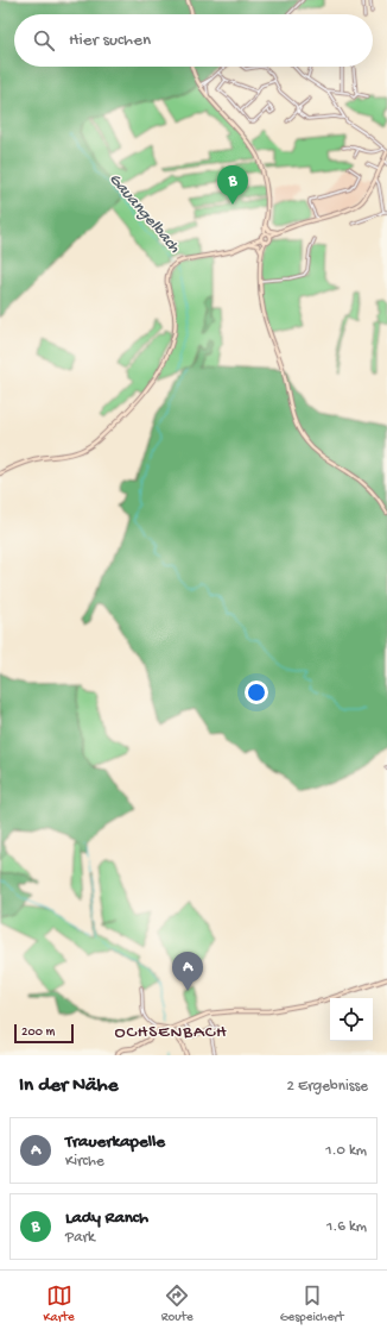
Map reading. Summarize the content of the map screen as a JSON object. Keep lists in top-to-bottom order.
{
  "districts": ["OCHSENBACH"],
  "water": ["Gauangelbach"],
  "scale_bar": "200 m",
  "page": {
    "search": "Hier suchen",
    "pins": ["B", "A"],
    "scale": "200 m",
    "heading": ["In der Nähe", "2 Ergebnisse"],
    "list": [
      {
        "mark": "A",
        "name": "Trauerkapelle",
        "note": "Kirche",
        "value": "1.0 km"
      },
      {
        "mark": "B",
        "name": "Lady Ranch",
        "note": "Park",
        "value": "1.6 km"
      }
    ],
    "nav": ["Karte", "Route", "Gespeichert"]
  }
}
